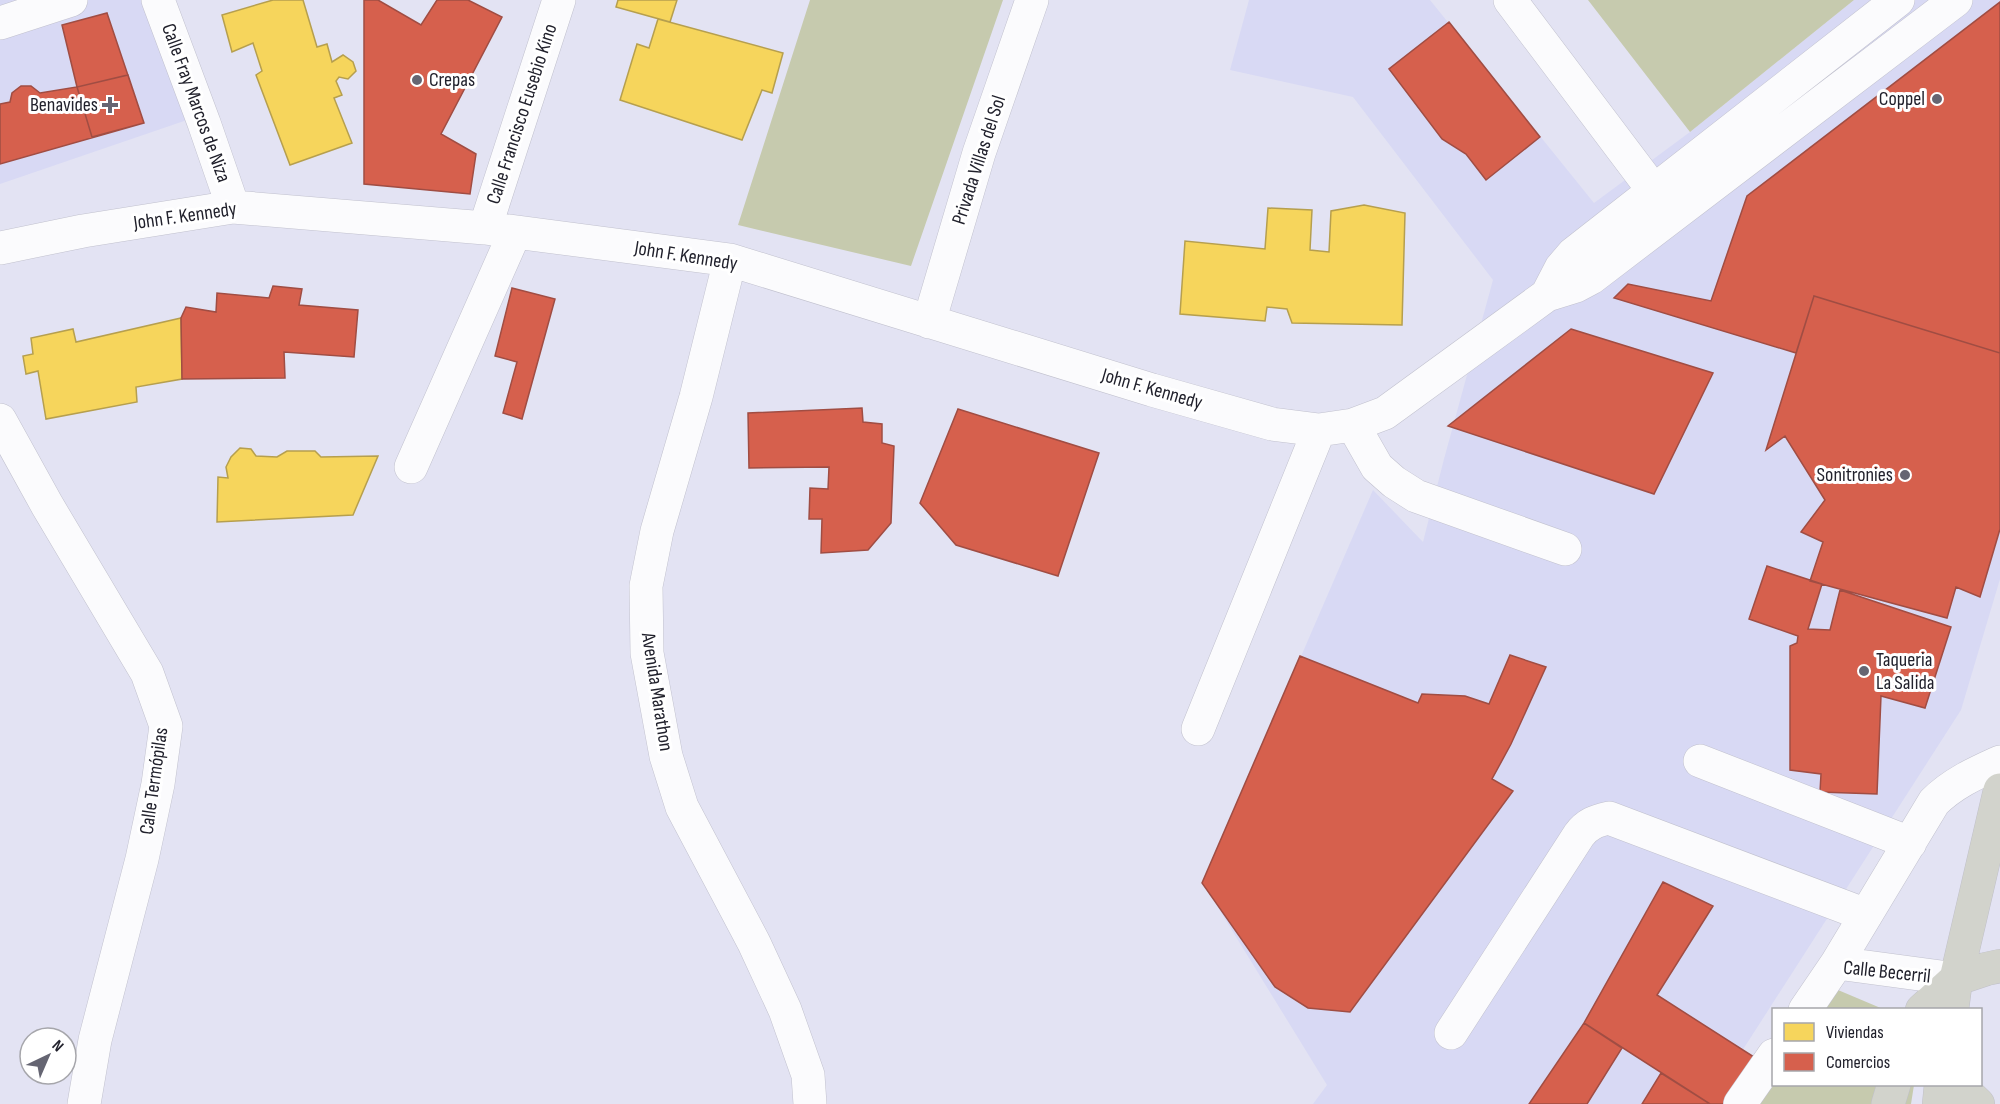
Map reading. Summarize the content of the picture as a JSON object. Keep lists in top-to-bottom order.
{
  "streets": {
    "street": [
      "Calle Fray Marcos de Niza",
      "Calle Francisco Eusebio Kino",
      "Privada Villas del Sol",
      "John F. Kennedy",
      "Avenida Marathon",
      "Calle Termópilas",
      "Calle Becerril"
    ]
  },
  "crossings": [
    ["Calle Fray Marcos de Niza", "John F. Kennedy"],
    ["Calle Francisco Eusebio Kino", "John F. Kennedy"],
    ["Privada Villas del Sol", "John F. Kennedy"],
    ["John F. Kennedy", "Avenida Marathon"]
  ],
  "places": {
    "other": [
      "Crepas",
      "Coppel",
      "Sonitronies",
      "Taqueria La Salida"
    ],
    "health": ["Benavides"]
  },
  "legend": ["Viviendas", "Comercios"],
  "north": "top right"
}
